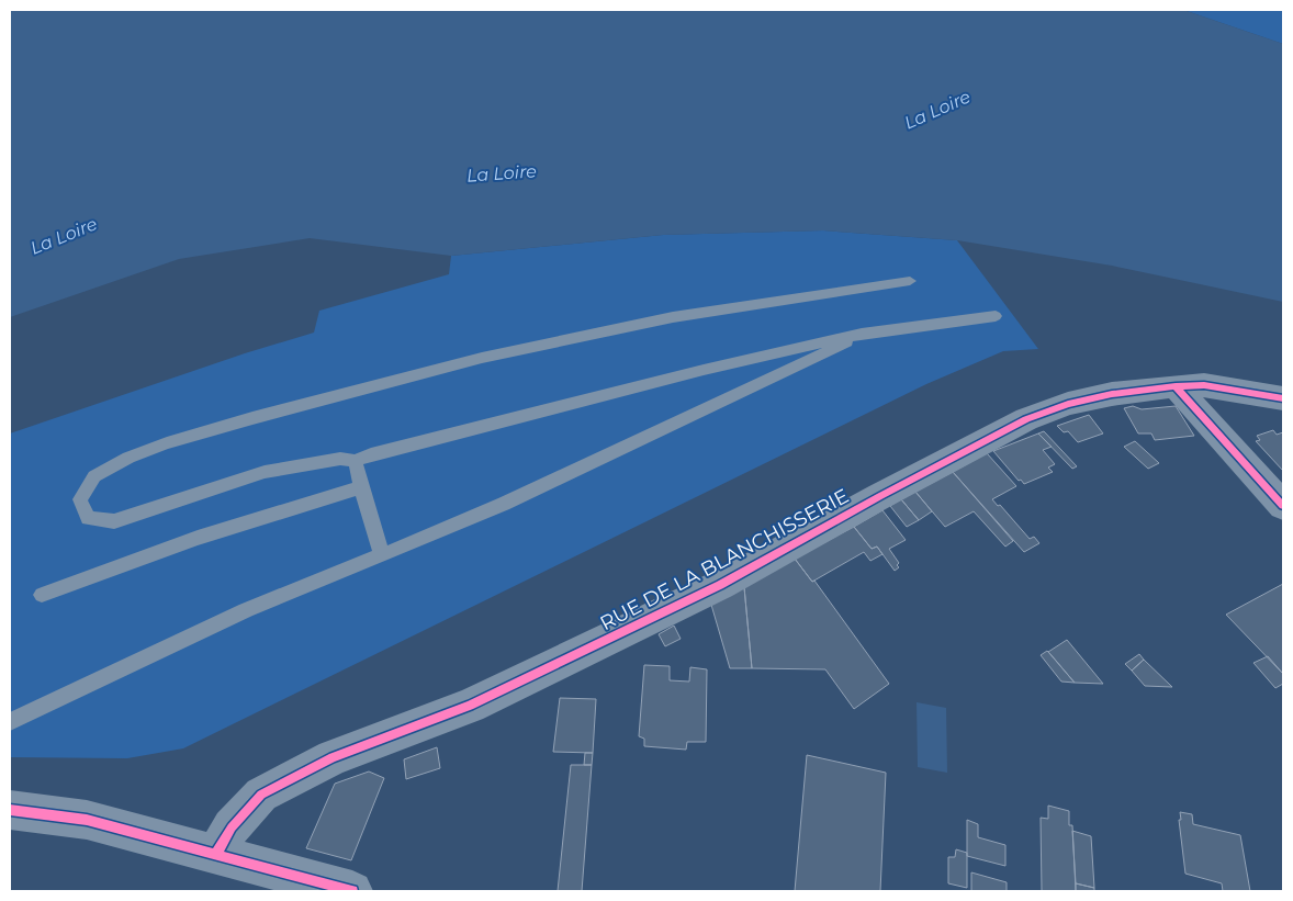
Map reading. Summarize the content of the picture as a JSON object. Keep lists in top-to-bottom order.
{
  "streets": {
    "street": ["RUE DE LA BLANCHISSERIE"]
  },
  "water": ["La Loire"]
}
